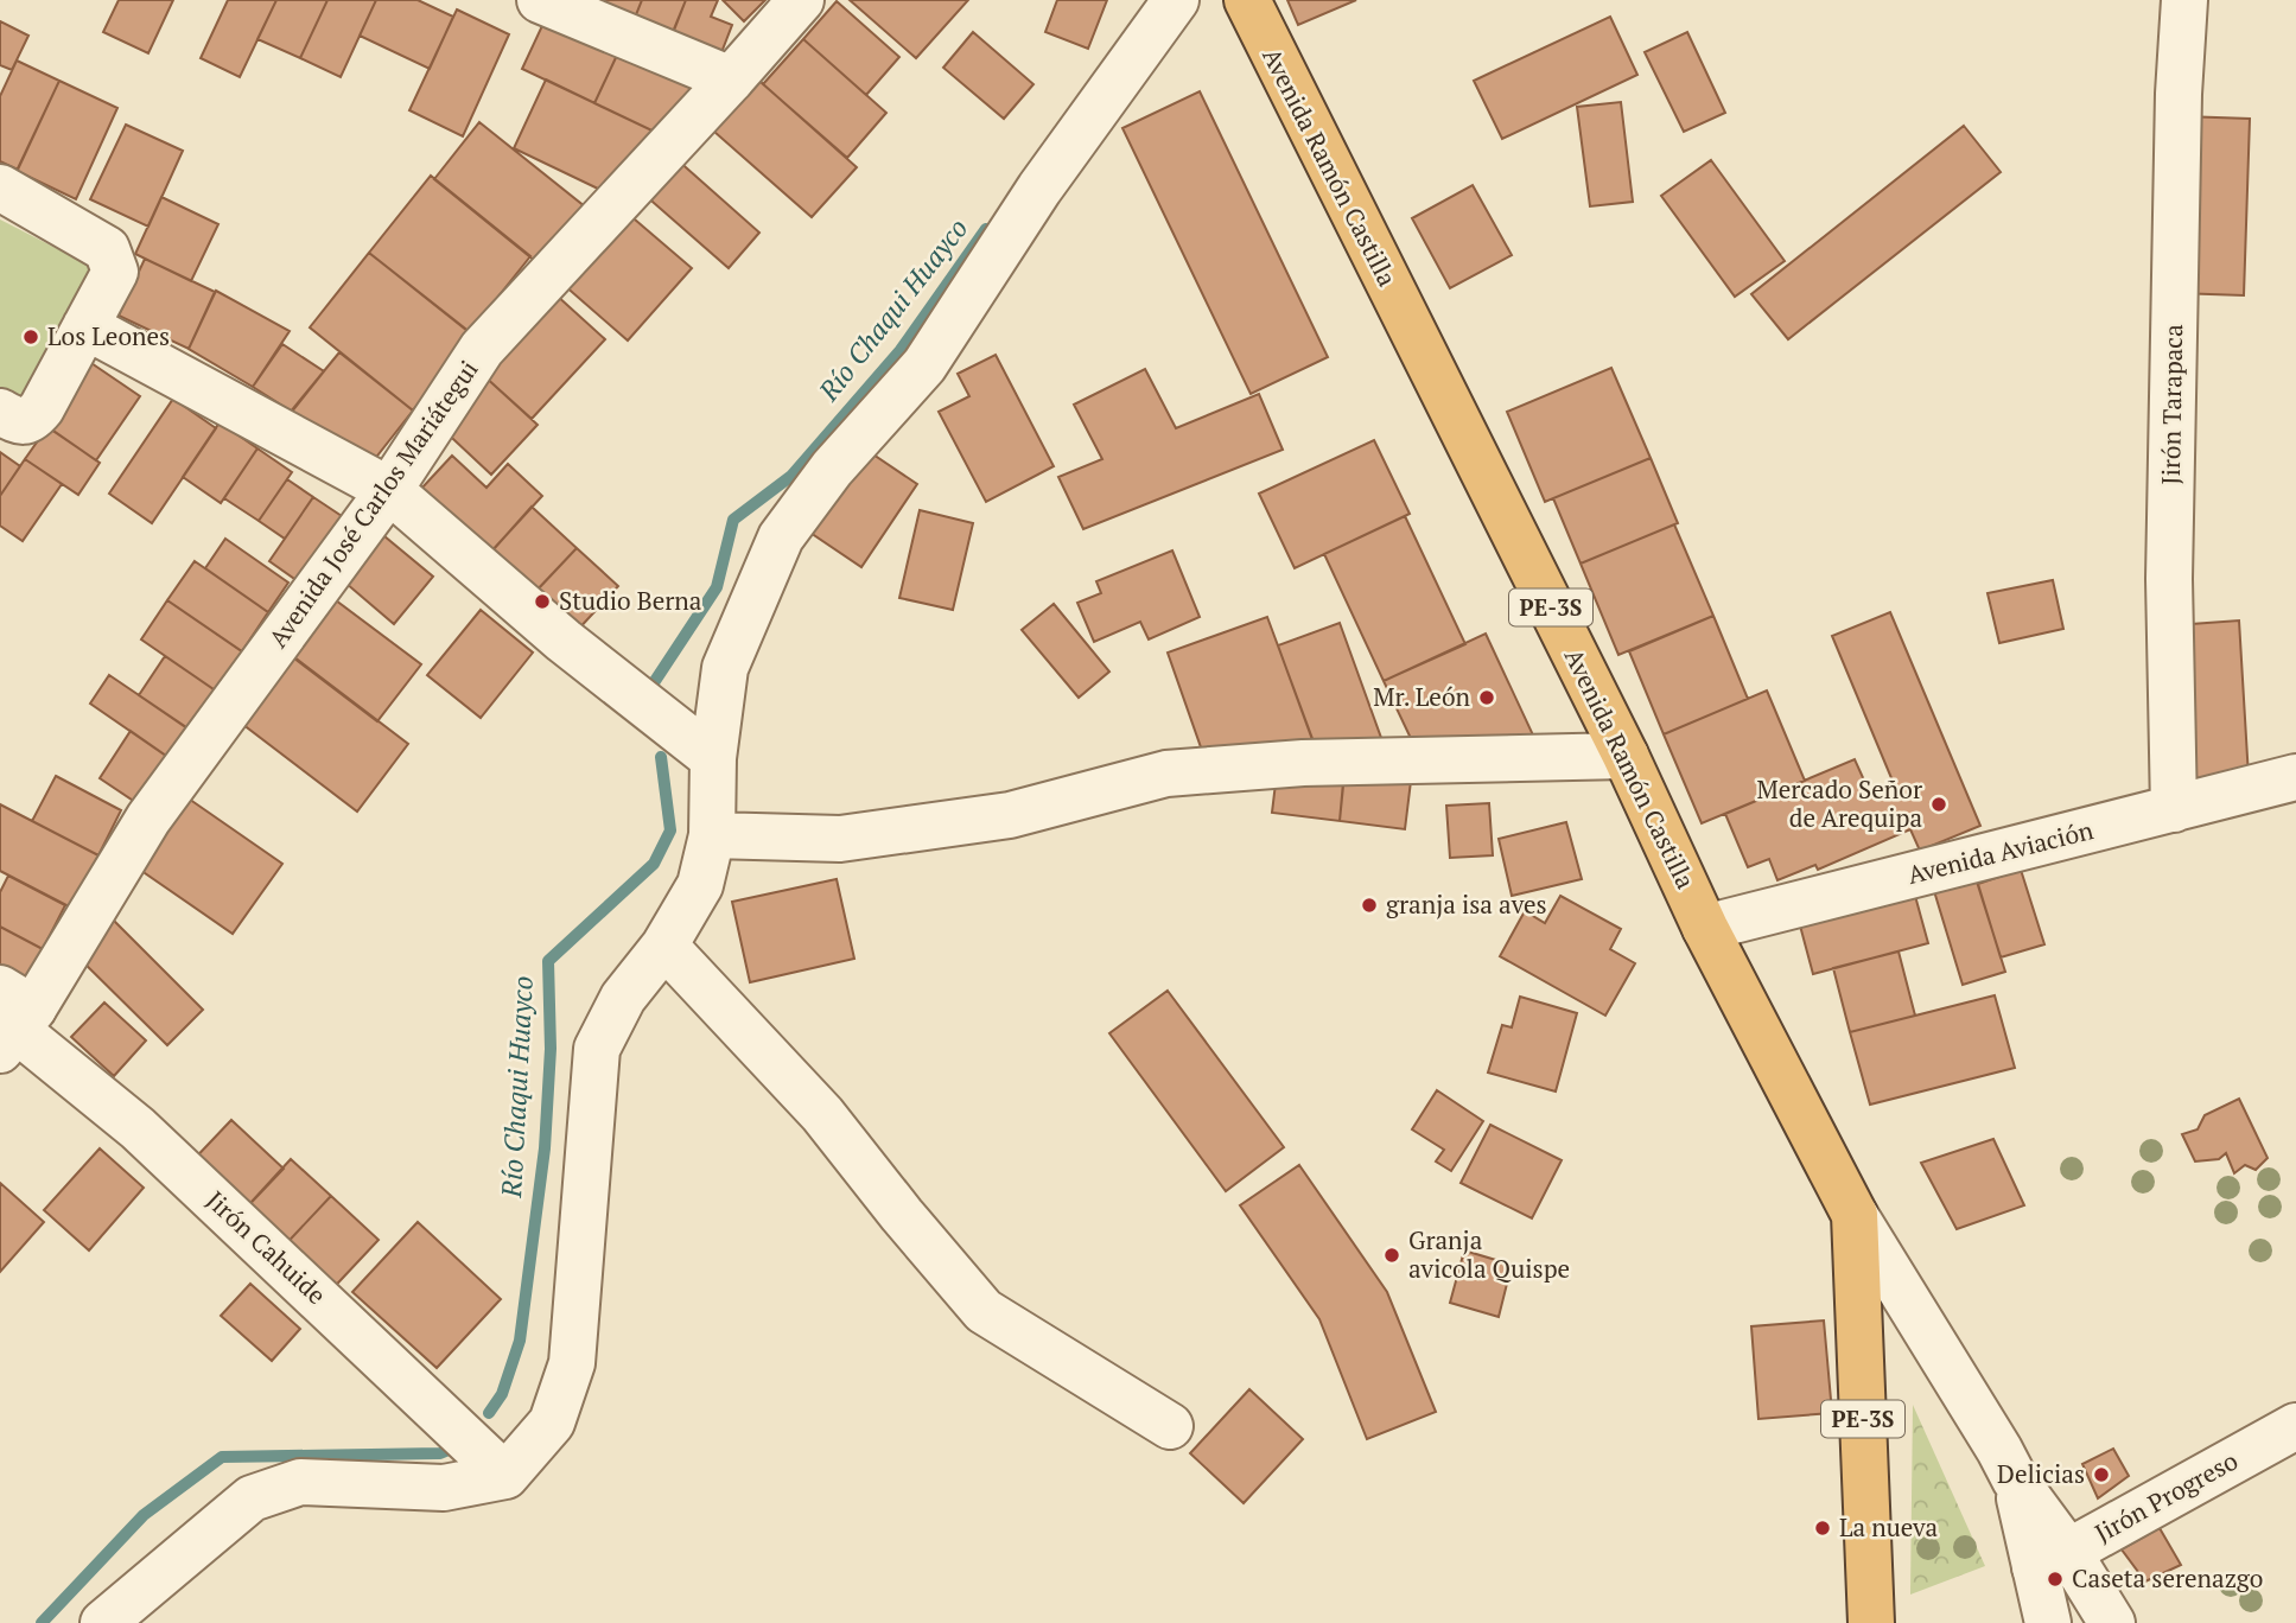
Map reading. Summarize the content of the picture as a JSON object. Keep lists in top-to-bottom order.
{
  "streets": {
    "highway": ["Avenida Ramón Castilla", "PE-3S"],
    "street": [
      "Jirón Tarapaca",
      "Avenida José Carlos Mariátegui",
      "Avenida Aviación",
      "Jirón Cahuide",
      "Jirón Progreso"
    ]
  },
  "crossings": [
    ["Avenida Ramón Castilla", "PE-3S"],
    ["Avenida Ramón Castilla", "Avenida Aviación"],
    ["Avenida Ramón Castilla", "Jirón Progreso"],
    ["Jirón Tarapaca", "Avenida Aviación"],
    ["Avenida José Carlos Mariátegui", "Jirón Cahuide"]
  ],
  "water": ["Río Chaqui Huayco"],
  "places": [
    "Los Leones",
    "Studio Berna",
    "Mr. León",
    "Mercado Señor de Arequipa",
    "granja isa aves",
    "Granja avicola Quispe",
    "Delicias",
    "La nueva",
    "Caseta serenazgo"
  ]
}
